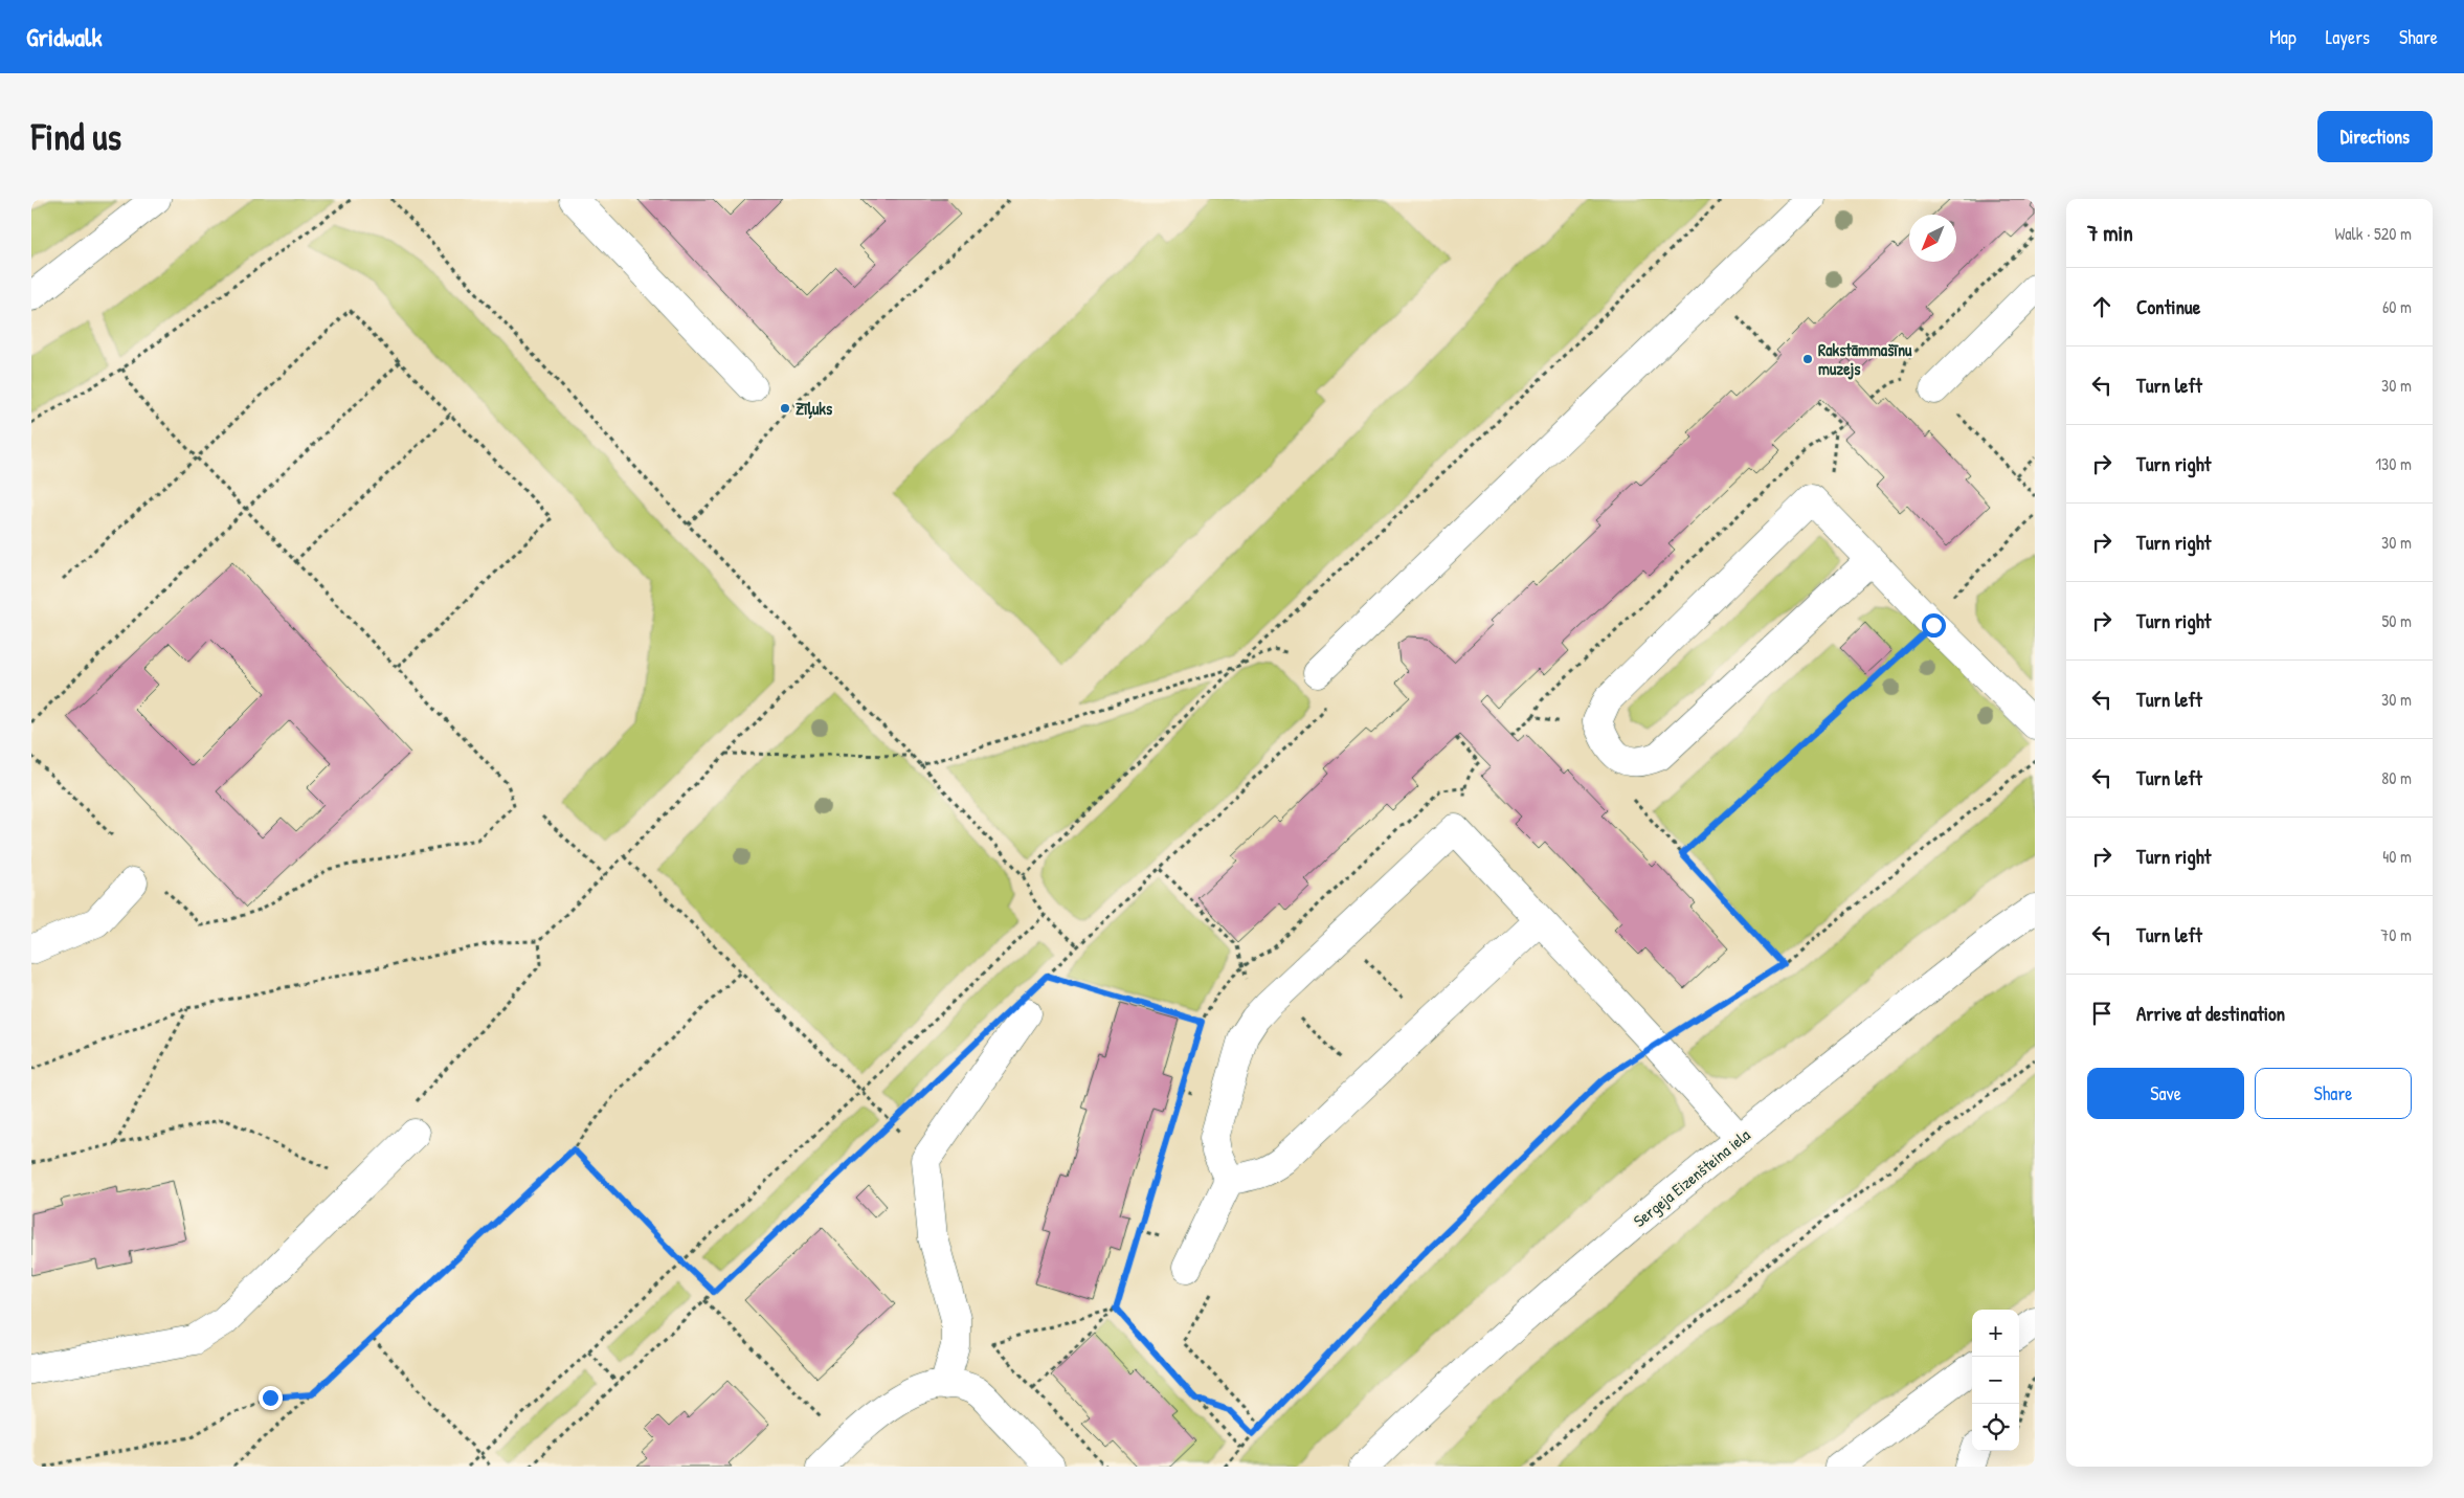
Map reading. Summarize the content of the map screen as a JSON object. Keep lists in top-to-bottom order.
{
  "streets": {
    "street": ["Sergeja Eizenšteina iela"]
  },
  "places": ["Rakstāmmašīnu muzejs", "Zīļuks"],
  "north": "bottom left",
  "page": {
    "header": "Gridwalk",
    "nav": ["Map", "Layers", "Share"],
    "buttons": [
      "Directions",
      ["Save", "Share"]
    ],
    "title": "Find us",
    "heading": ["7 min", "Walk · 520 m"],
    "list": [
      ["Continue", "60 m"],
      ["Turn left", "30 m"],
      ["Turn right", "130 m"],
      ["Turn right", "30 m"],
      ["Turn right", "50 m"],
      ["Turn left", "30 m"],
      ["Turn left", "80 m"],
      ["Turn right", "40 m"],
      ["Turn left", "70 m"],
      "Arrive at destination"
    ],
    "map_buttons": ["+", "−"]
  }
}
